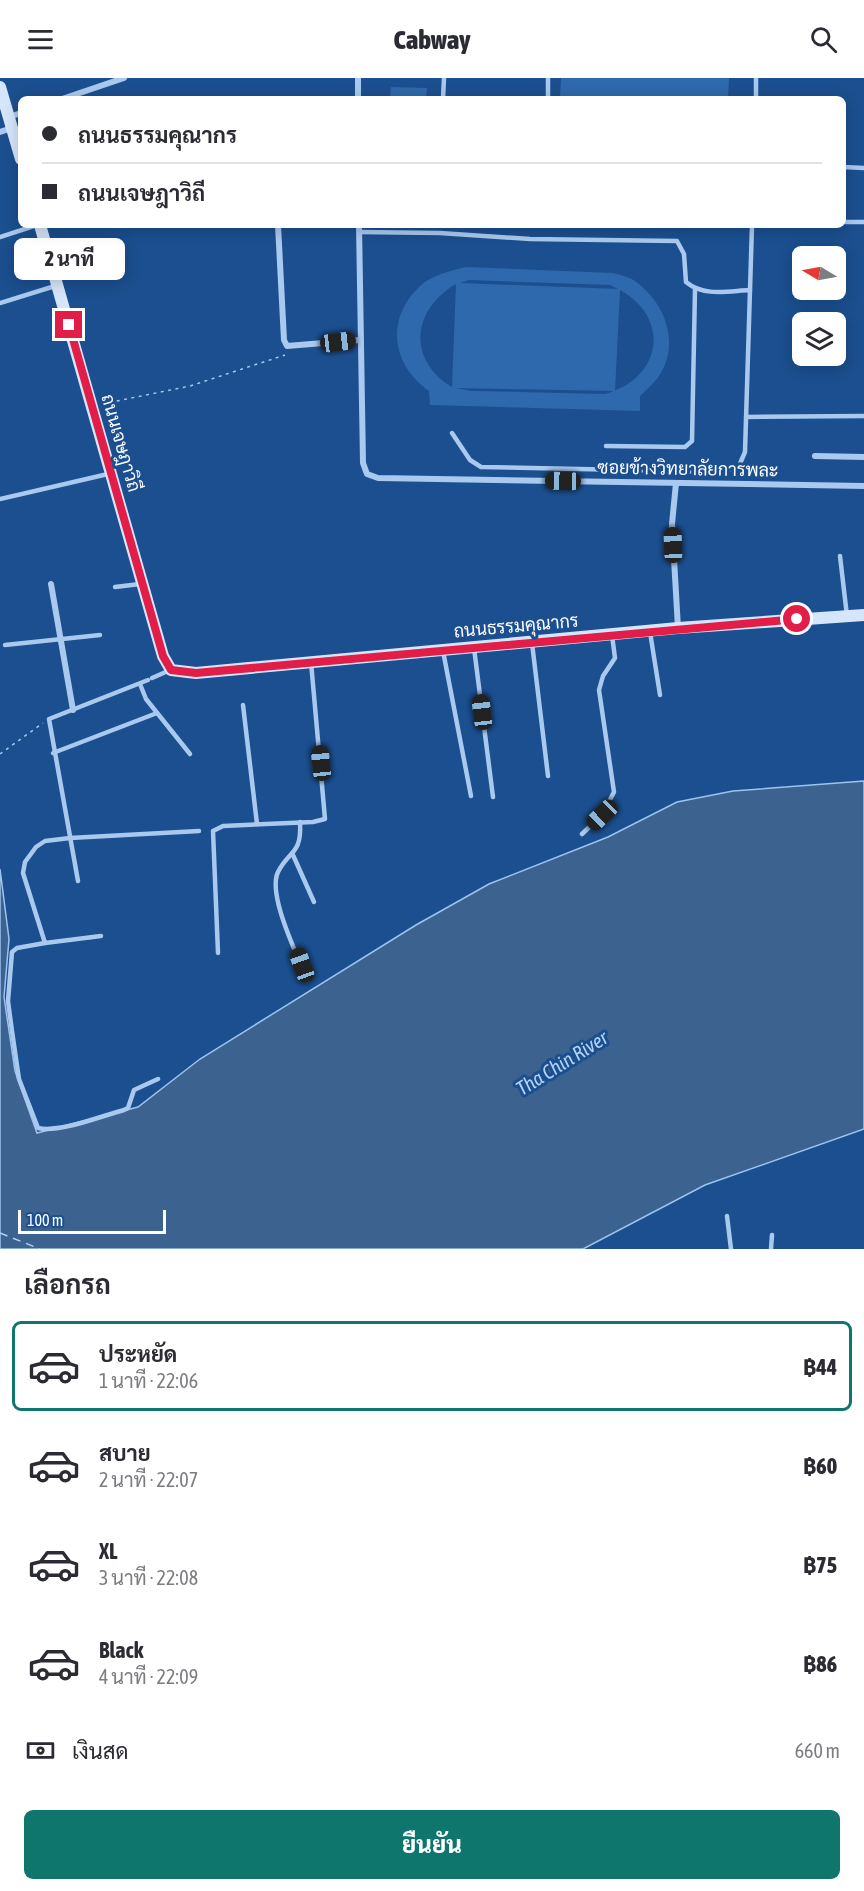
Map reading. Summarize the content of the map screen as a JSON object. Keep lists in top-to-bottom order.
{
  "streets": {
    "street": ["ถนนเจษฎาวิถี", "ซอยข้างวิทยาลัยการพละ", "ถนนธรรมคุณากร"]
  },
  "crossings": [
    ["ถนนเจษฎาวิถี", "ถนนธรรมคุณากร"]
  ],
  "water": ["Tha Chin River"],
  "scale_bar": "100 m",
  "north": "left",
  "page": {
    "header": "Cabway",
    "banner": ["ถนนธรรมคุณากร", "ถนนเจษฎาวิถี"],
    "bubble": "2 นาที",
    "scale": "100 m",
    "heading": "เลือกรถ",
    "list": [
      {
        "name": "ประหยัด",
        "note": "1 นาที · 22:06",
        "value": "฿44"
      },
      {
        "name": "สบาย",
        "note": "2 นาที · 22:07",
        "value": "฿60"
      },
      {
        "name": "XL",
        "note": "3 นาที · 22:08",
        "value": "฿75"
      },
      {
        "name": "Black",
        "note": "4 นาที · 22:09",
        "value": "฿86"
      }
    ],
    "pay": ["เงินสด", "660 m"],
    "buttons": "ยืนยัน"
  }
}
